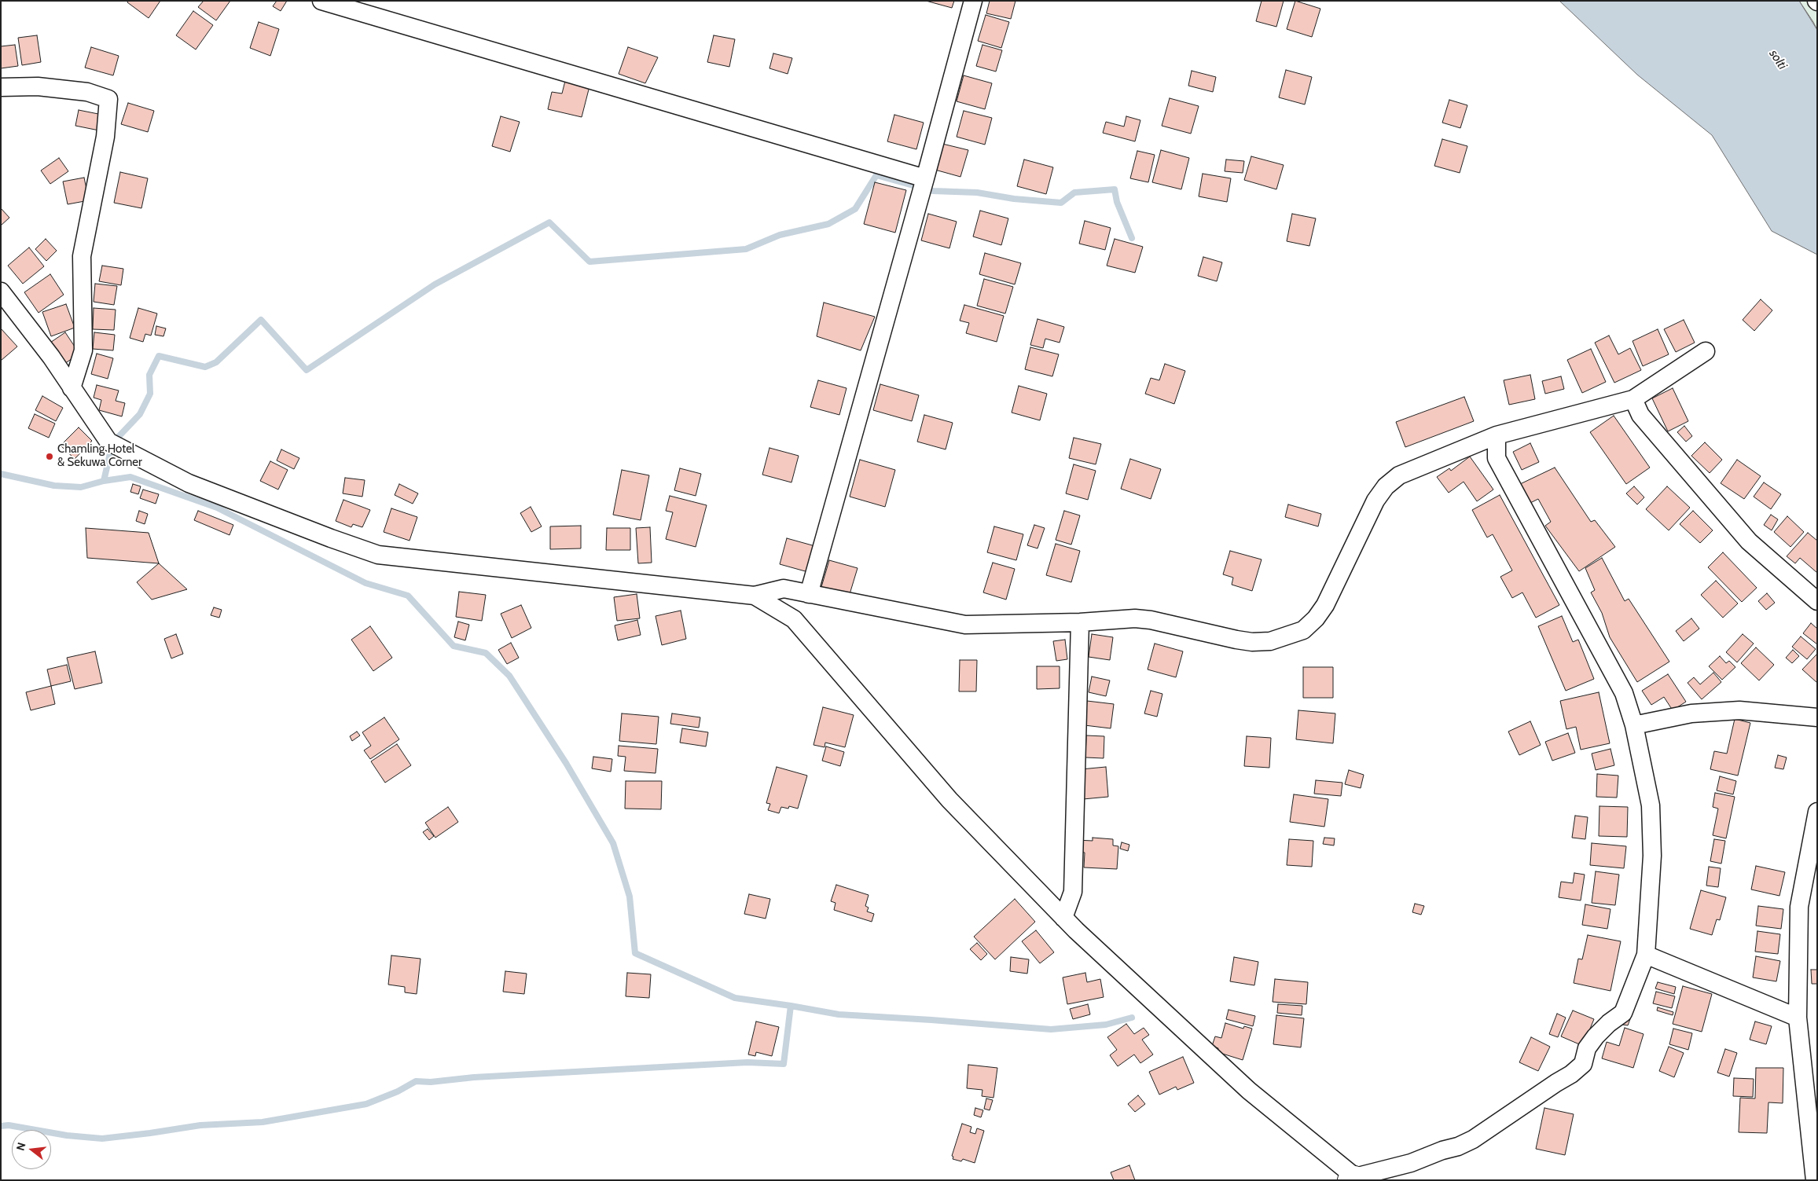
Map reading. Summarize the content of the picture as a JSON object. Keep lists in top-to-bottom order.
{
  "water": ["solti"],
  "places": ["Chamling Hotel & Sekuwa Corner"],
  "north": "left"
}
